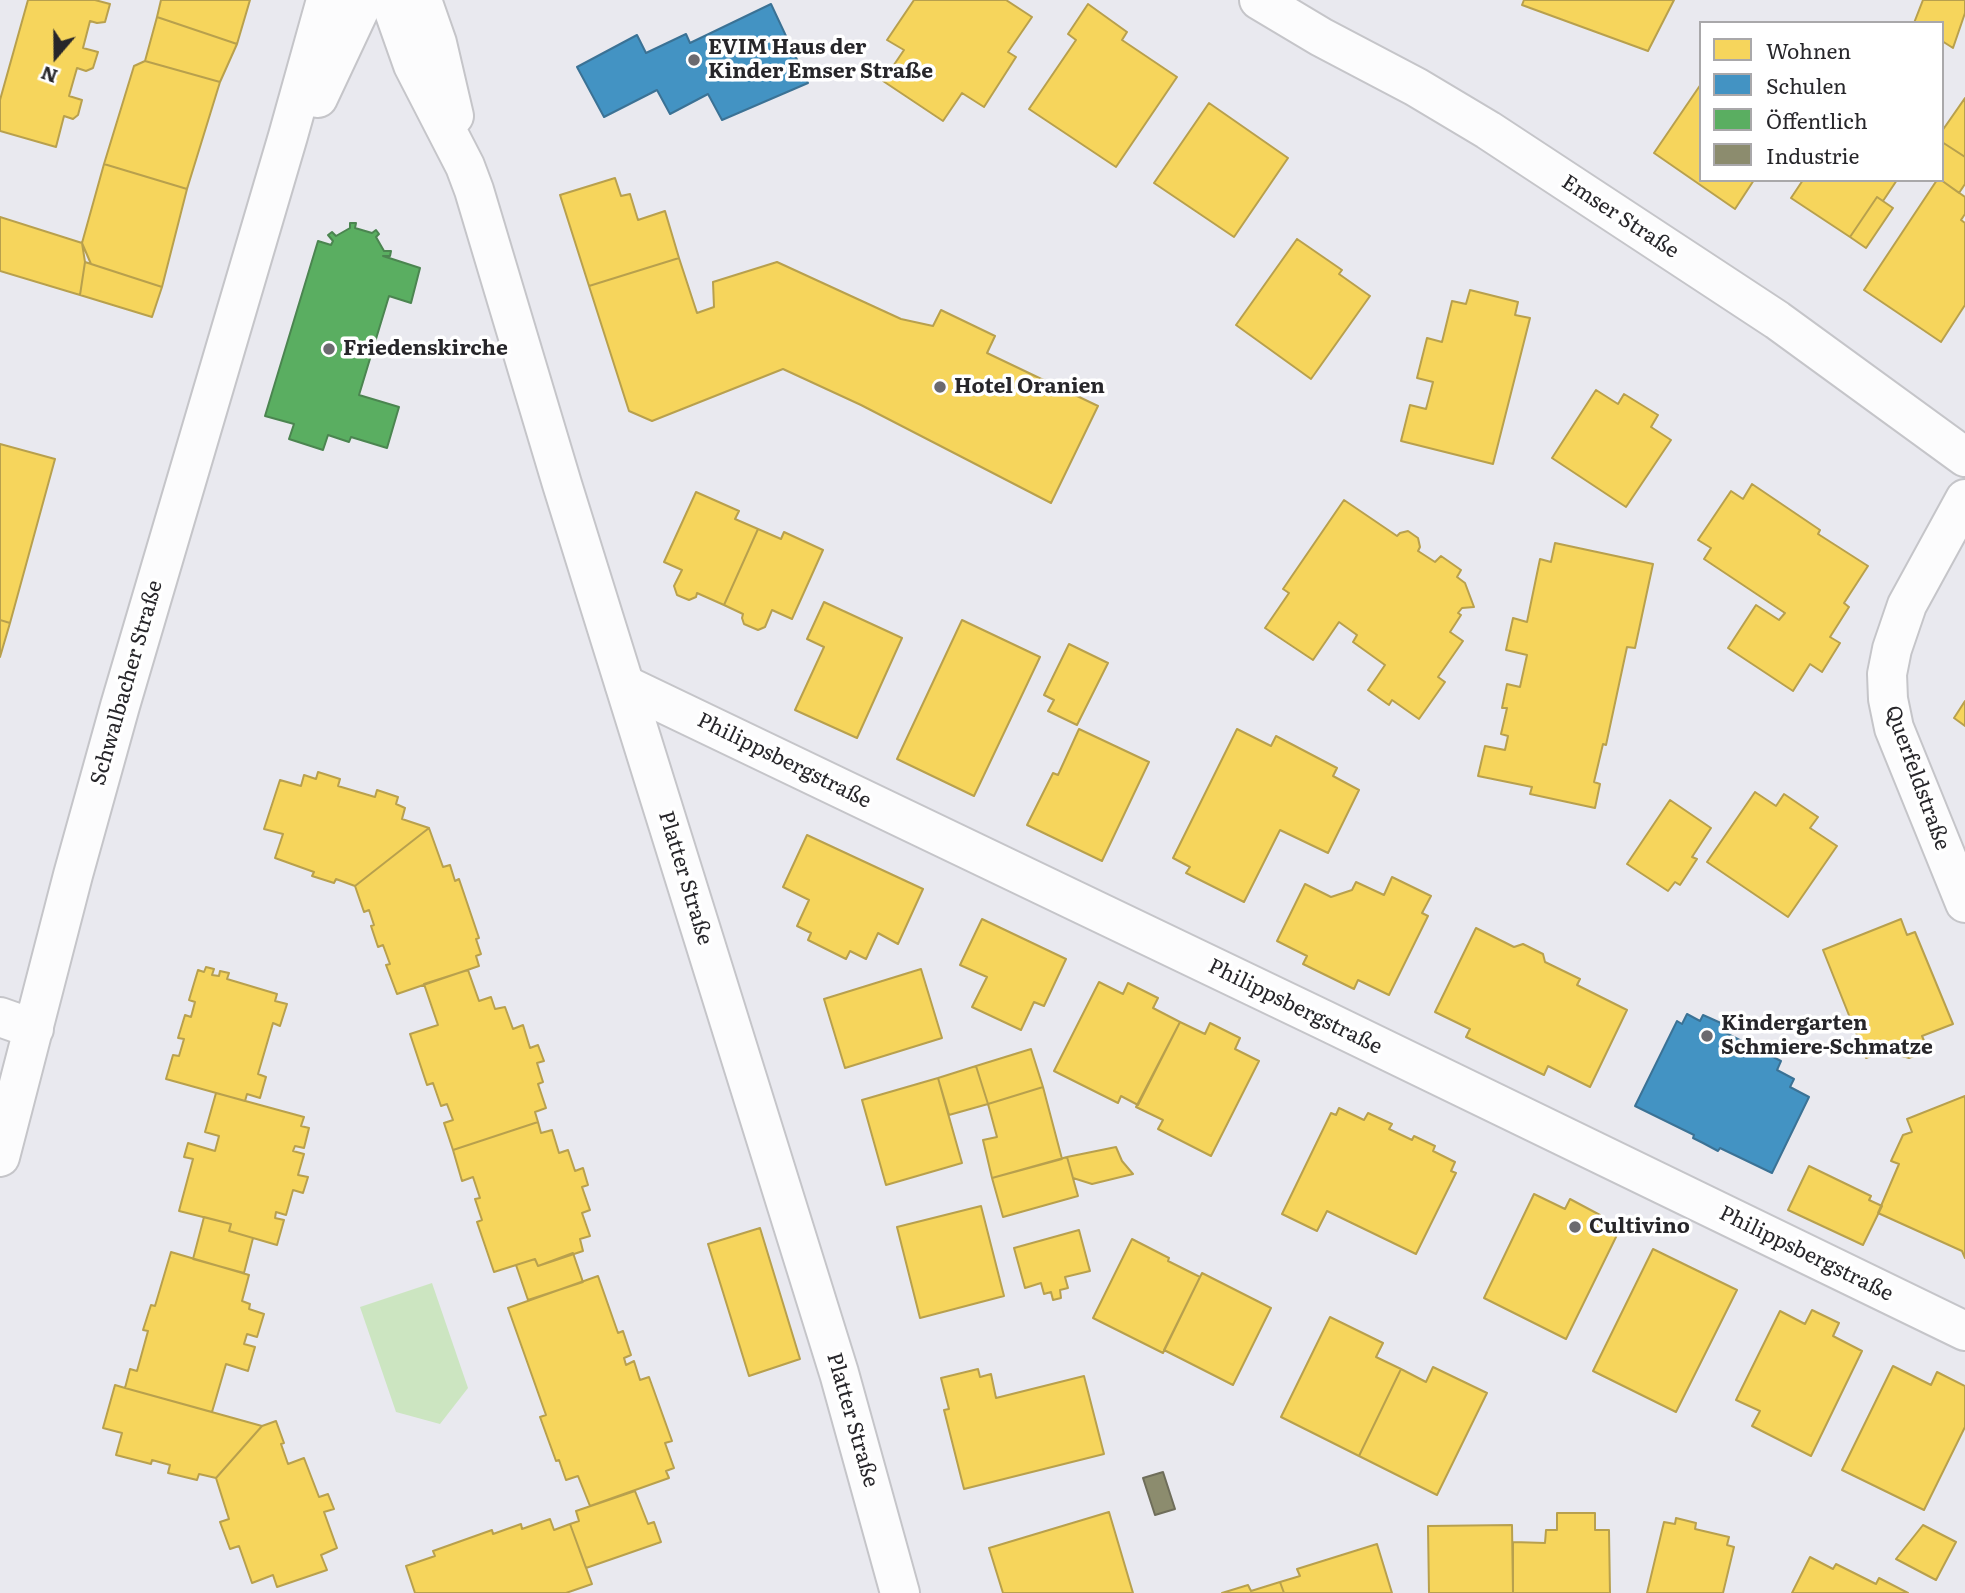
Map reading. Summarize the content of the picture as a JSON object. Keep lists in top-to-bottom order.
{
  "streets": {
    "street": [
      "Emser Straße",
      "Schwalbacher Straße",
      "Philippsbergstraße",
      "Querfeldstraße",
      "Platter Straße"
    ]
  },
  "crossings": [
    ["Philippsbergstraße", "Platter Straße"]
  ],
  "places": [
    "EVIM Haus der Kinder Emser Straße",
    "Friedenskirche",
    "Hotel Oranien",
    "Kindergarten Schmiere-Schmatze",
    "Cultivino"
  ],
  "legend": [
    "Wohnen",
    "Schulen",
    "Öffentlich",
    "Industrie"
  ],
  "north": "bottom"
}
